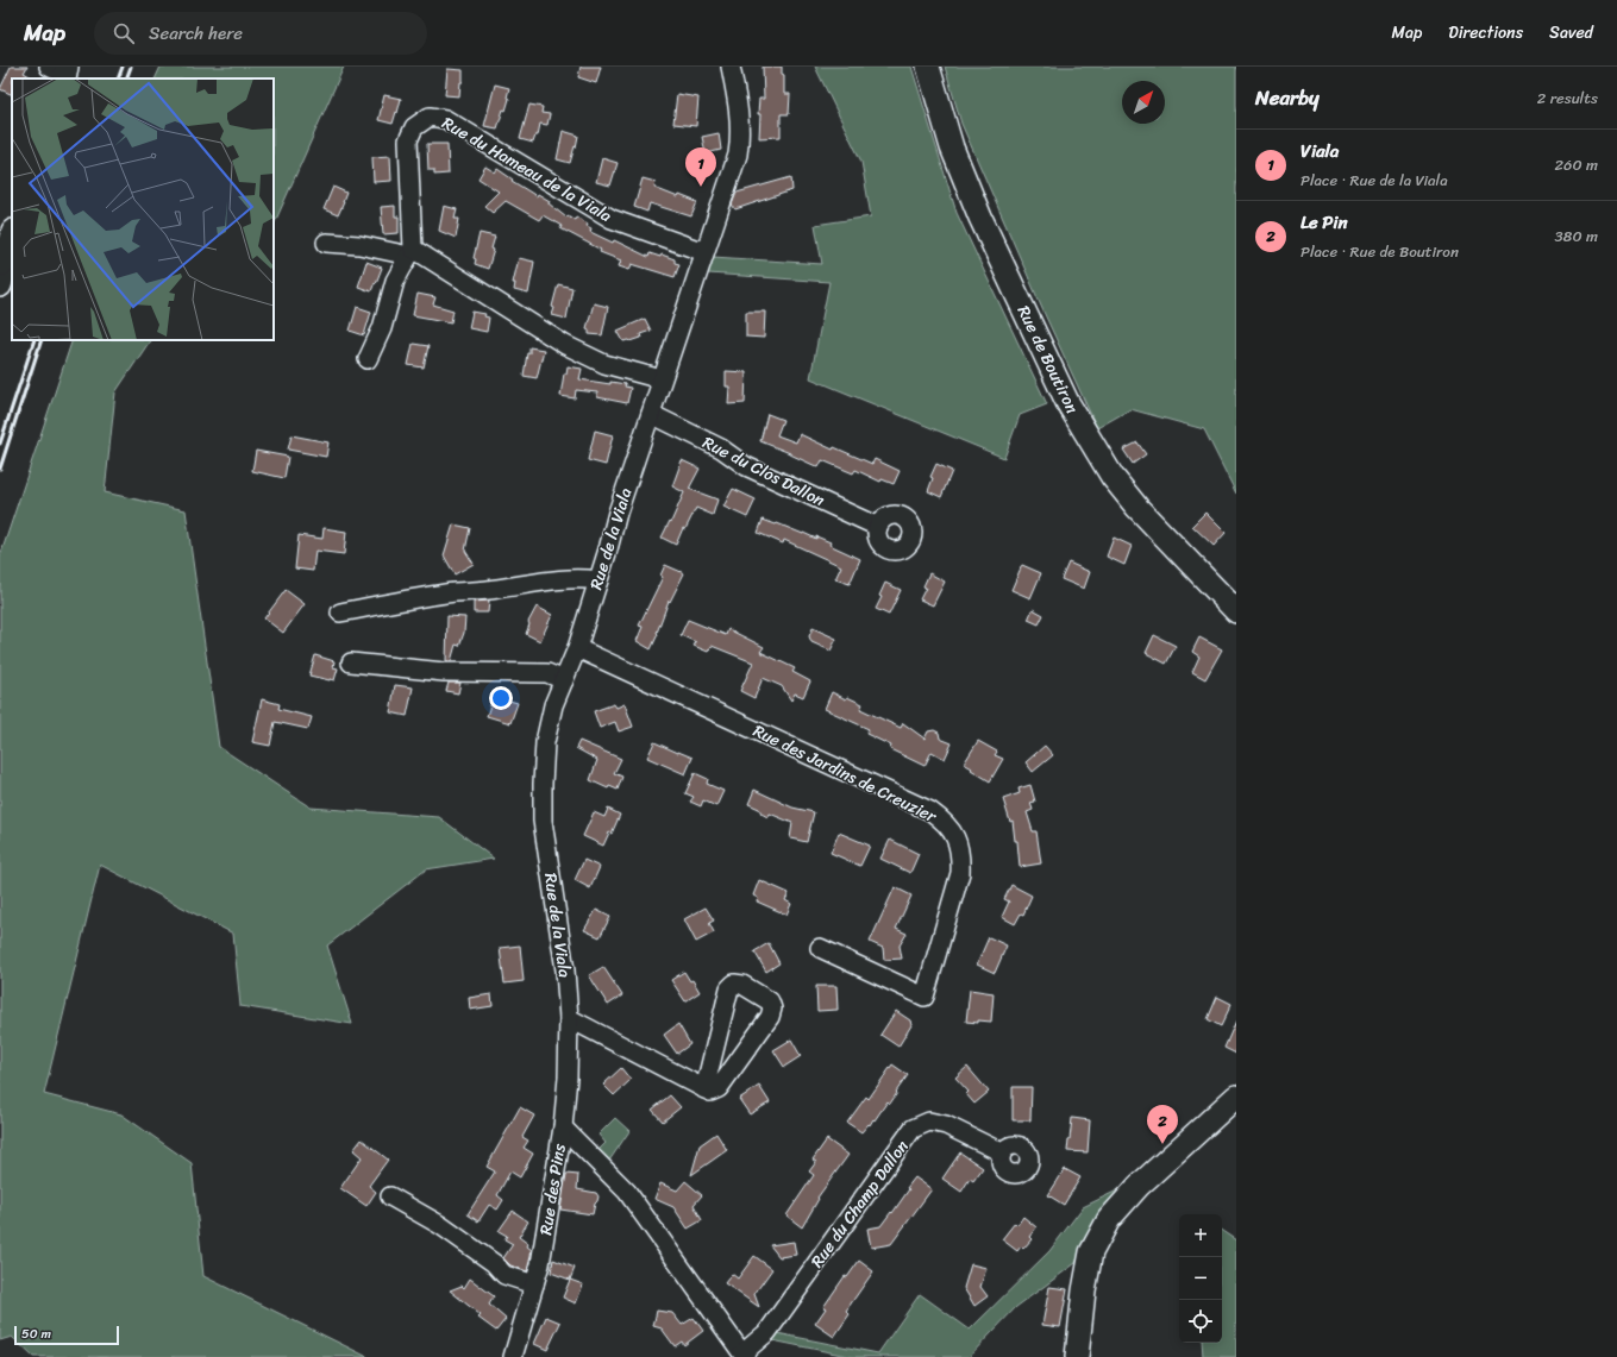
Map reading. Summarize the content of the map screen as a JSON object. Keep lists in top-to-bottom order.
{
  "streets": {
    "main road": ["Rue de Boutiron"],
    "street": [
      "Rue du Hameau de la Viala",
      "Rue du Clos Dallon",
      "Rue de la Viala",
      "Rue des Jardins de Creuzier",
      "Rue des Pins",
      "Rue du Champ Dallon"
    ]
  },
  "crossings": [
    ["Rue du Hameau de la Viala", "Rue de la Viala"],
    ["Rue du Clos Dallon", "Rue de la Viala"],
    ["Rue de la Viala", "Rue des Jardins de Creuzier"],
    ["Rue de la Viala", "Rue des Pins"],
    ["Rue des Pins", "Rue du Champ Dallon"]
  ],
  "scale_bar": "50 m",
  "north": "top right",
  "page": {
    "header": "Map",
    "search": "Search here",
    "nav": ["Map", "Directions", "Saved"],
    "heading": ["Nearby", "2 results"],
    "list": [
      {
        "mark": "1",
        "name": "Viala",
        "note": "Place · Rue de la Viala",
        "value": "260 m"
      },
      {
        "mark": "2",
        "name": "Le Pin",
        "note": "Place · Rue de Boutiron",
        "value": "380 m"
      }
    ],
    "pins": ["1", "2"],
    "map_buttons": ["+", "−"],
    "scale": "50 m"
  }
}
